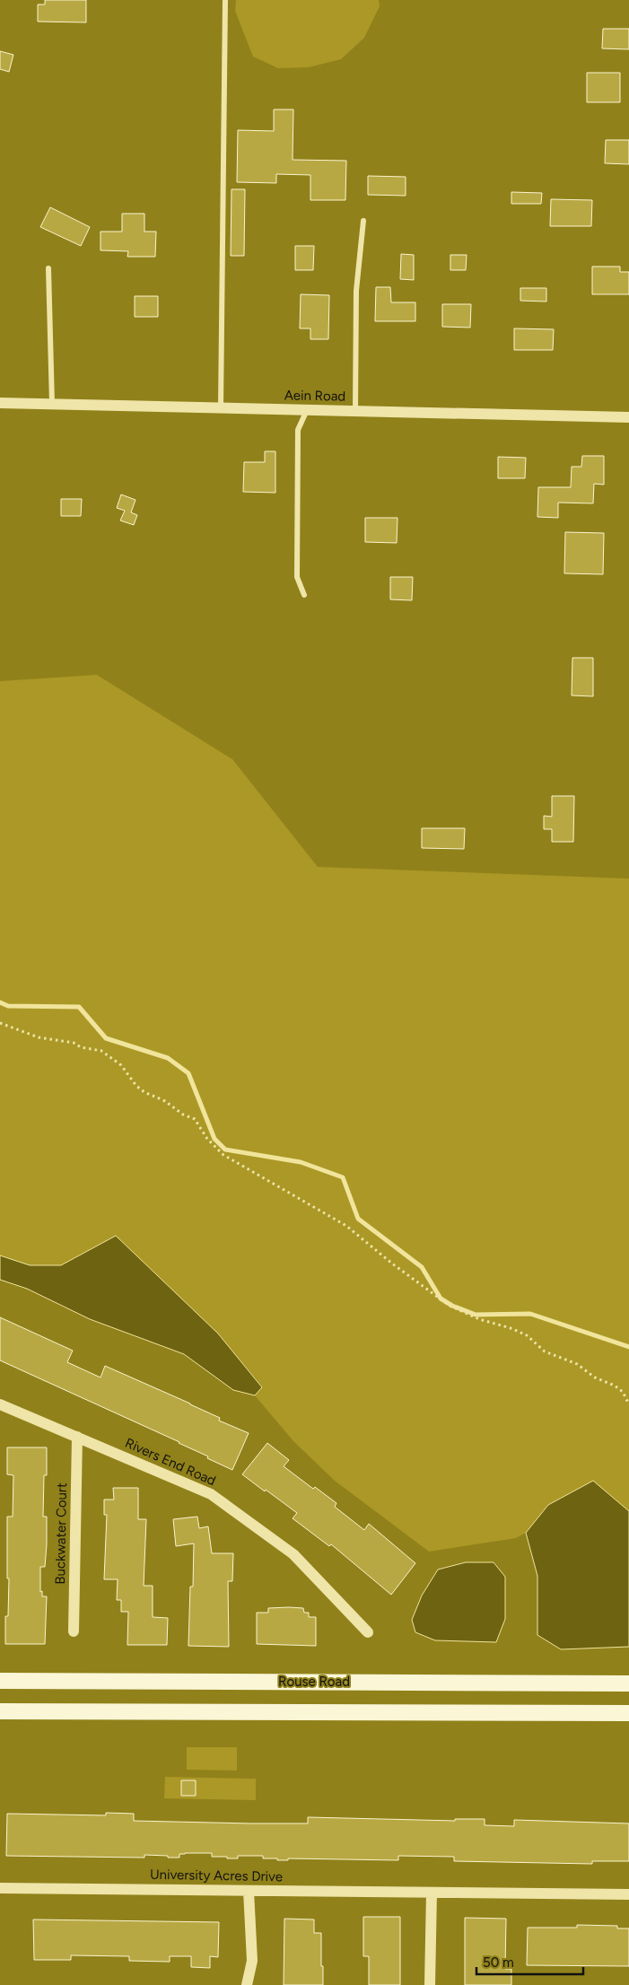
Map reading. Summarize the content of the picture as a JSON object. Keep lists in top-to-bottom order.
{
  "streets": {
    "street": [
      "Aein Road",
      "Rivers End Road",
      "Buckwater Court",
      "Rouse Road",
      "University Acres Drive"
    ]
  },
  "crossings": [
    ["Rivers End Road", "Buckwater Court"]
  ],
  "scale_bar": "50 m"
}
